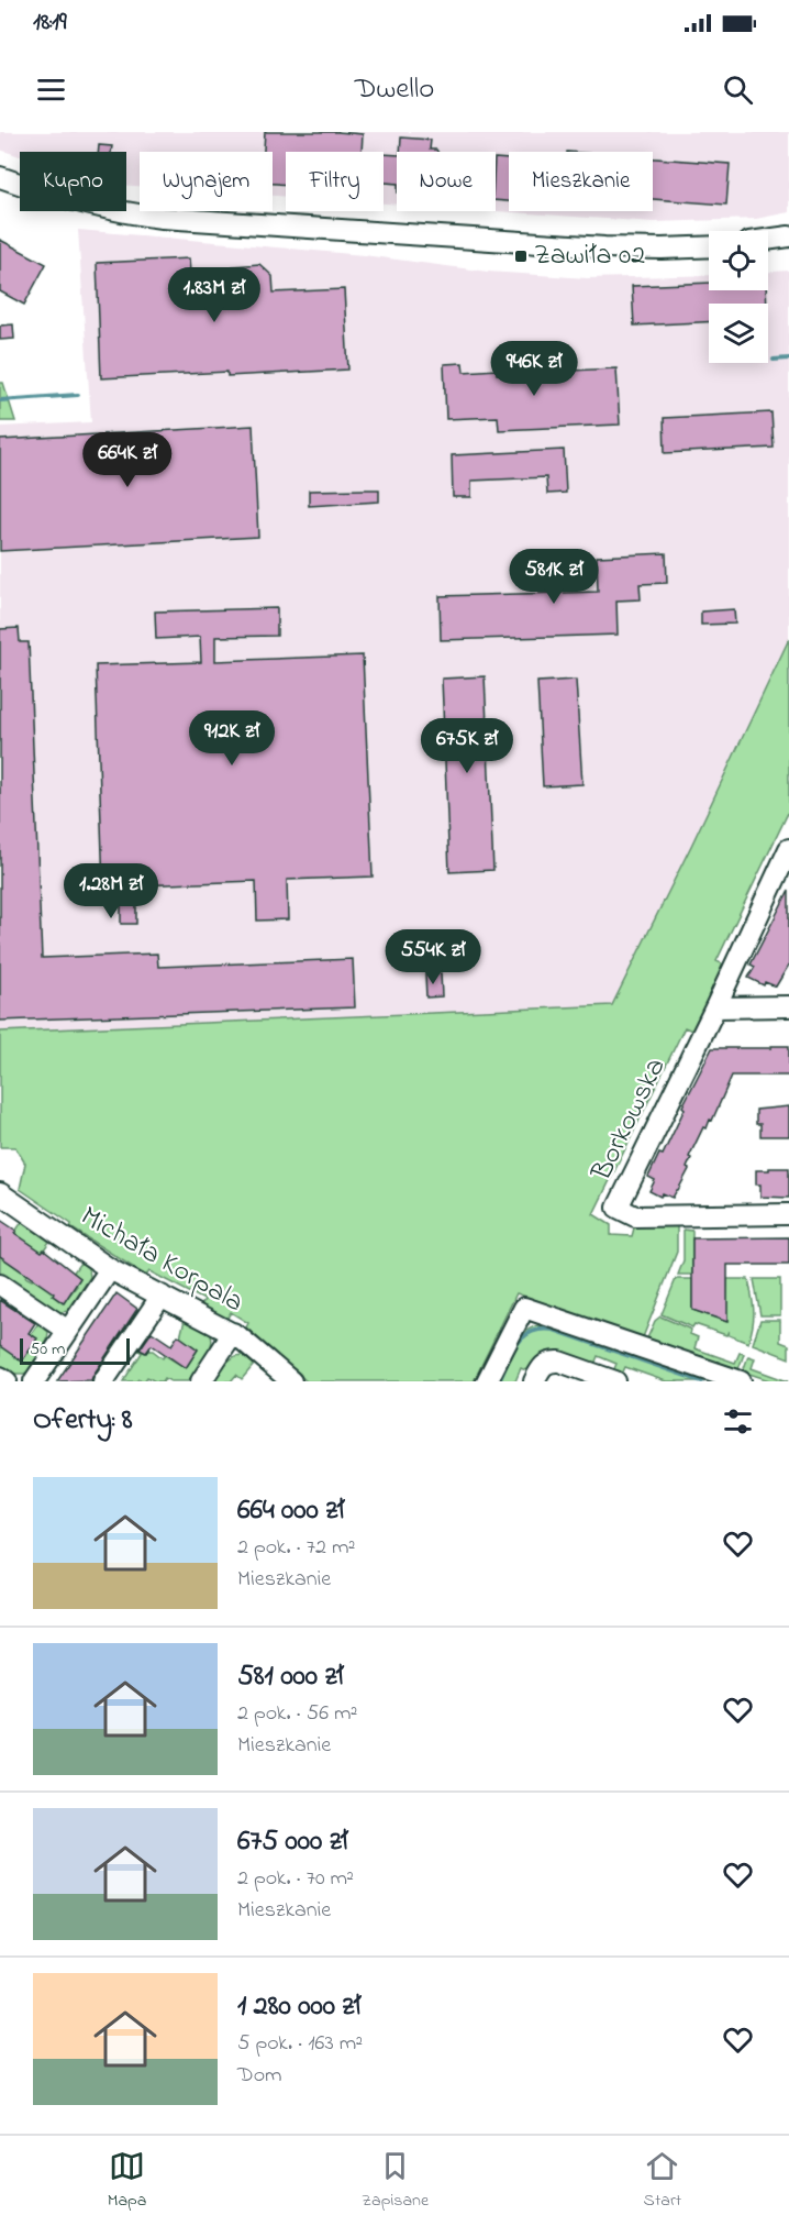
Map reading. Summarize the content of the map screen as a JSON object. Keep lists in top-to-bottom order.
{
  "streets": {
    "street": ["Borkowska", "Michała Korpala"]
  },
  "places": {
    "transit": ["Zawiła 02"]
  },
  "scale_bar": "50 m",
  "page": {
    "status": "18:19",
    "header": "Dwello",
    "chip": [
      "Kupno",
      "Wynajem",
      "Filtry",
      "Nowe",
      "Mieszkanie"
    ],
    "price": [
      "1.83M zł",
      "946K zł",
      "664K zł",
      "581K zł",
      "912K zł",
      "675K zł",
      "1.28M zł",
      "554K zł"
    ],
    "scale": "50 m",
    "heading": "Oferty: 8",
    "list": [
      {
        "name": "664 000 zł",
        "note": "2 pok. · 72 m² · Mieszkanie"
      },
      {
        "name": "581 000 zł",
        "note": "2 pok. · 56 m² · Mieszkanie"
      },
      {
        "name": "675 000 zł",
        "note": "2 pok. · 70 m² · Mieszkanie"
      },
      {
        "name": "1 280 000 zł",
        "note": "5 pok. · 163 m² · Dom"
      }
    ],
    "tabs": ["Mapa", "Zapisane", "Start"]
  }
}
